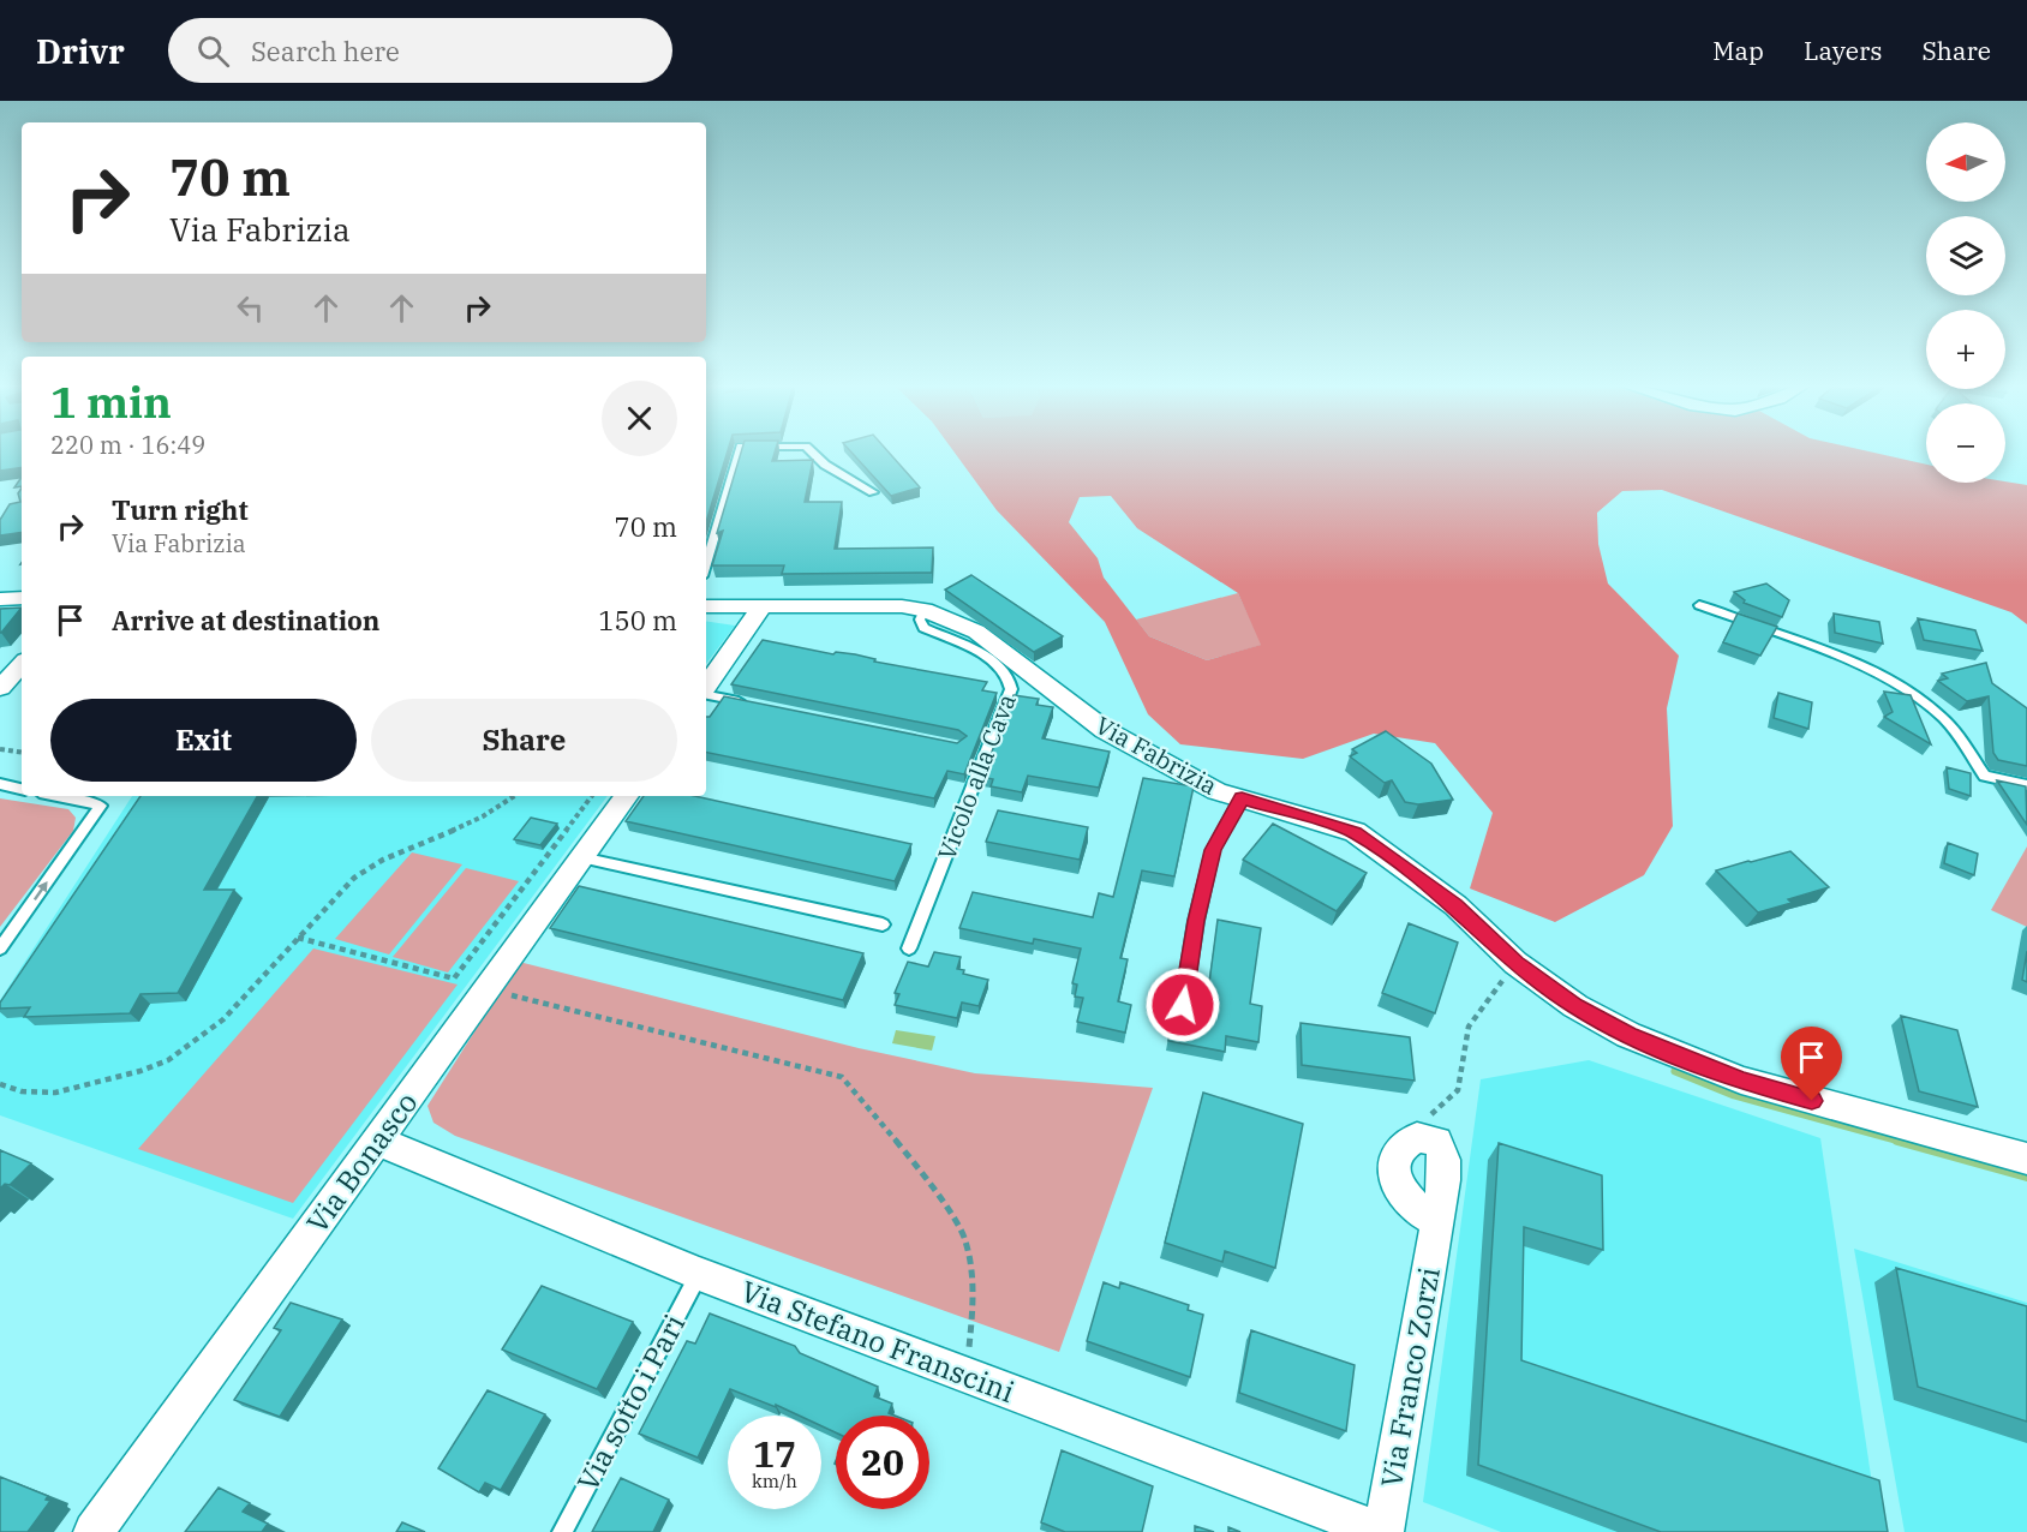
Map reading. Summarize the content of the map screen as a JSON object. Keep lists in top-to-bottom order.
{
  "streets": {
    "street": [
      "Via Fabrizia",
      "Via Bonasco",
      "Via Stefano Franscini",
      "Via Franco Zorzi"
    ],
    "lane": ["Vicolo alla Cava", "Via sotto i Pari"]
  },
  "crossings": [
    ["Via Fabrizia", "Vicolo alla Cava"],
    ["Via Bonasco", "Via Stefano Franscini"],
    ["Via Stefano Franscini", "Via Franco Zorzi"],
    ["Via Stefano Franscini", "Via sotto i Pari"]
  ],
  "north": "left",
  "page": {
    "header": "Drivr",
    "search": "Search here",
    "nav": ["Map", "Layers", "Share"],
    "map_buttons": ["+", "−"],
    "turn": ["70 m", "Via Fabrizia"],
    "heading": ["1 min", "220 m · 16:49"],
    "list": [
      {
        "name": "Turn right",
        "note": "Via Fabrizia",
        "value": "70 m"
      },
      {
        "name": "Arrive at destination",
        "value": "150 m"
      }
    ],
    "buttons": ["Exit", "Share"],
    "speed": "17 km/h",
    "limit": "20"
  }
}
